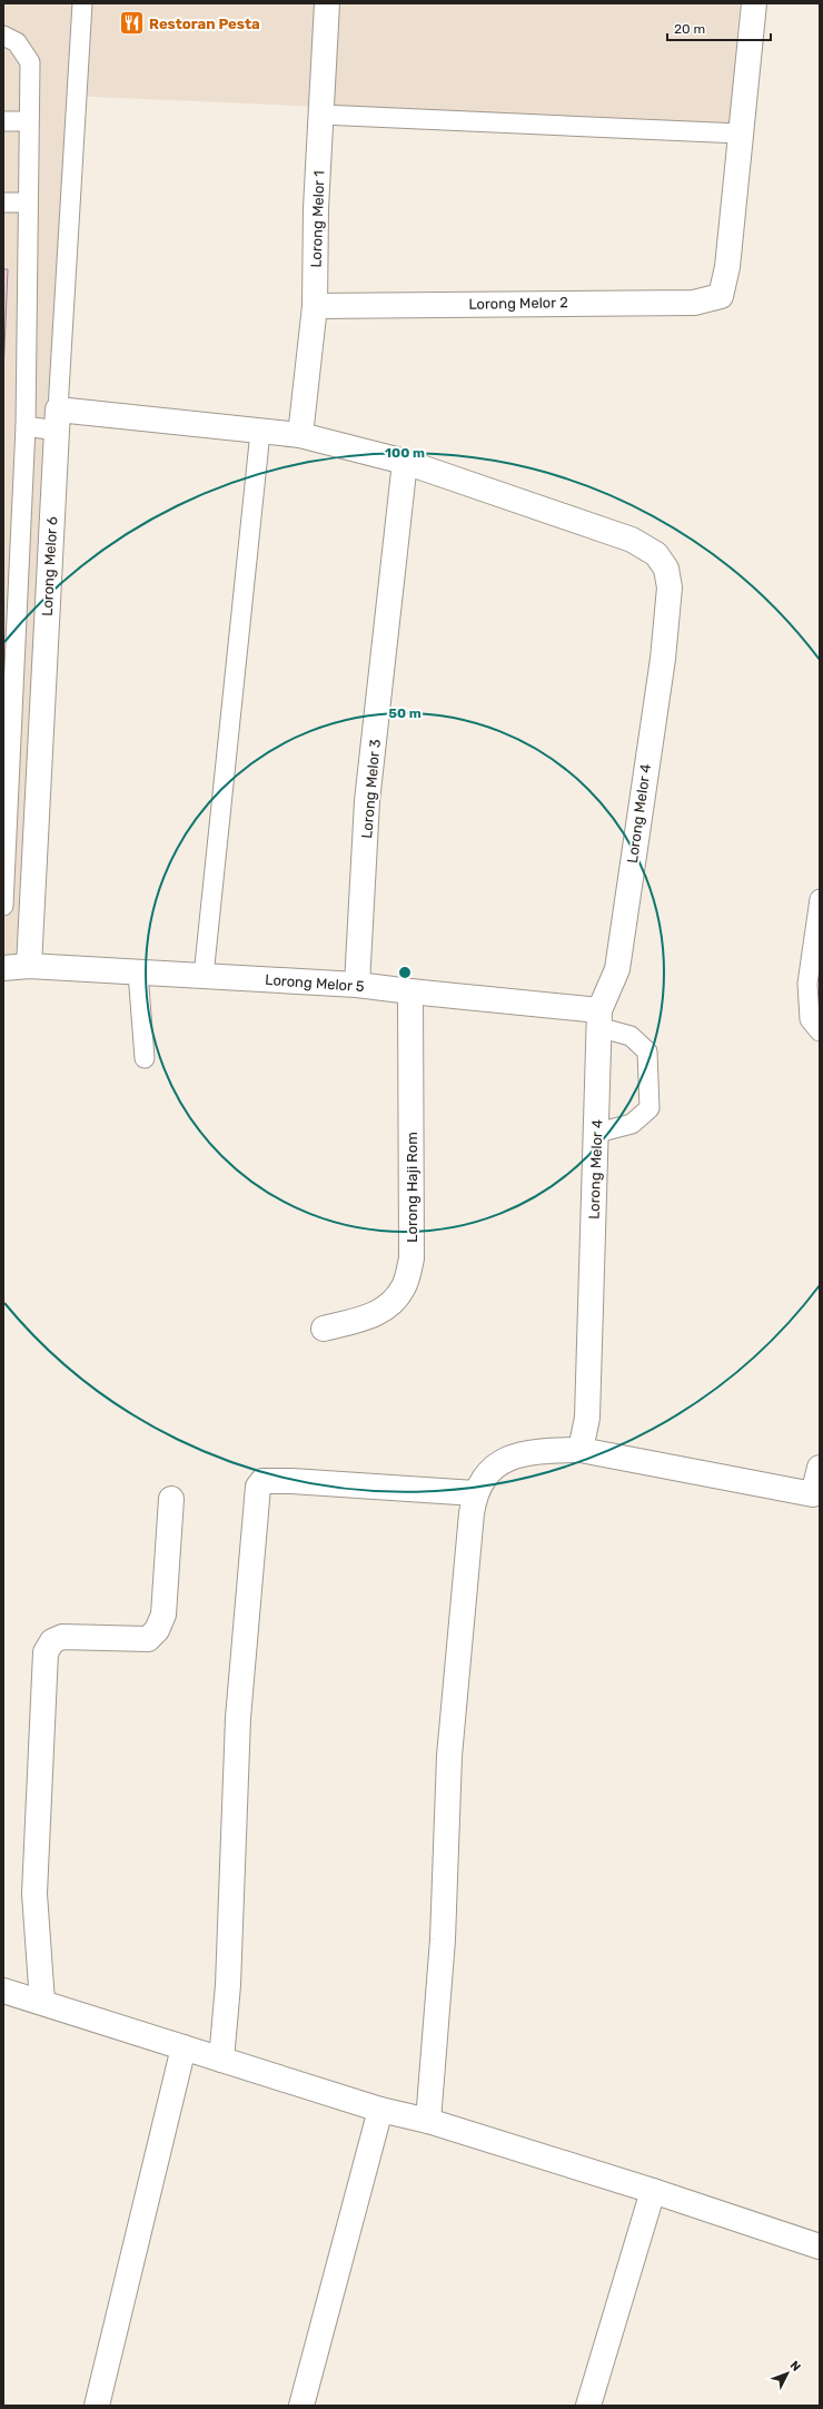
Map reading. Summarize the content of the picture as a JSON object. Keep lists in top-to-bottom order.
{
  "streets": {
    "street": [
      "Lorong Melor 1",
      "Lorong Melor 2",
      "Lorong Melor 6",
      "Lorong Melor 3",
      "Lorong Melor 4",
      "Lorong Melor 5",
      "Lorong Haji Rom"
    ]
  },
  "crossings": [
    ["Lorong Melor 1", "Lorong Melor 2"],
    ["Lorong Melor 1", "Lorong Melor 4"],
    ["Lorong Melor 6", "Lorong Melor 5"],
    ["Lorong Melor 3", "Lorong Melor 4"],
    ["Lorong Melor 3", "Lorong Melor 5"],
    ["Lorong Melor 4", "Lorong Melor 5"],
    ["Lorong Melor 5", "Lorong Haji Rom"]
  ],
  "places": {
    "restaurant": ["Restoran Pesta"]
  },
  "scale_bar": "20 m",
  "north": "top right",
  "rings": ["100 m", "50 m"]
}
